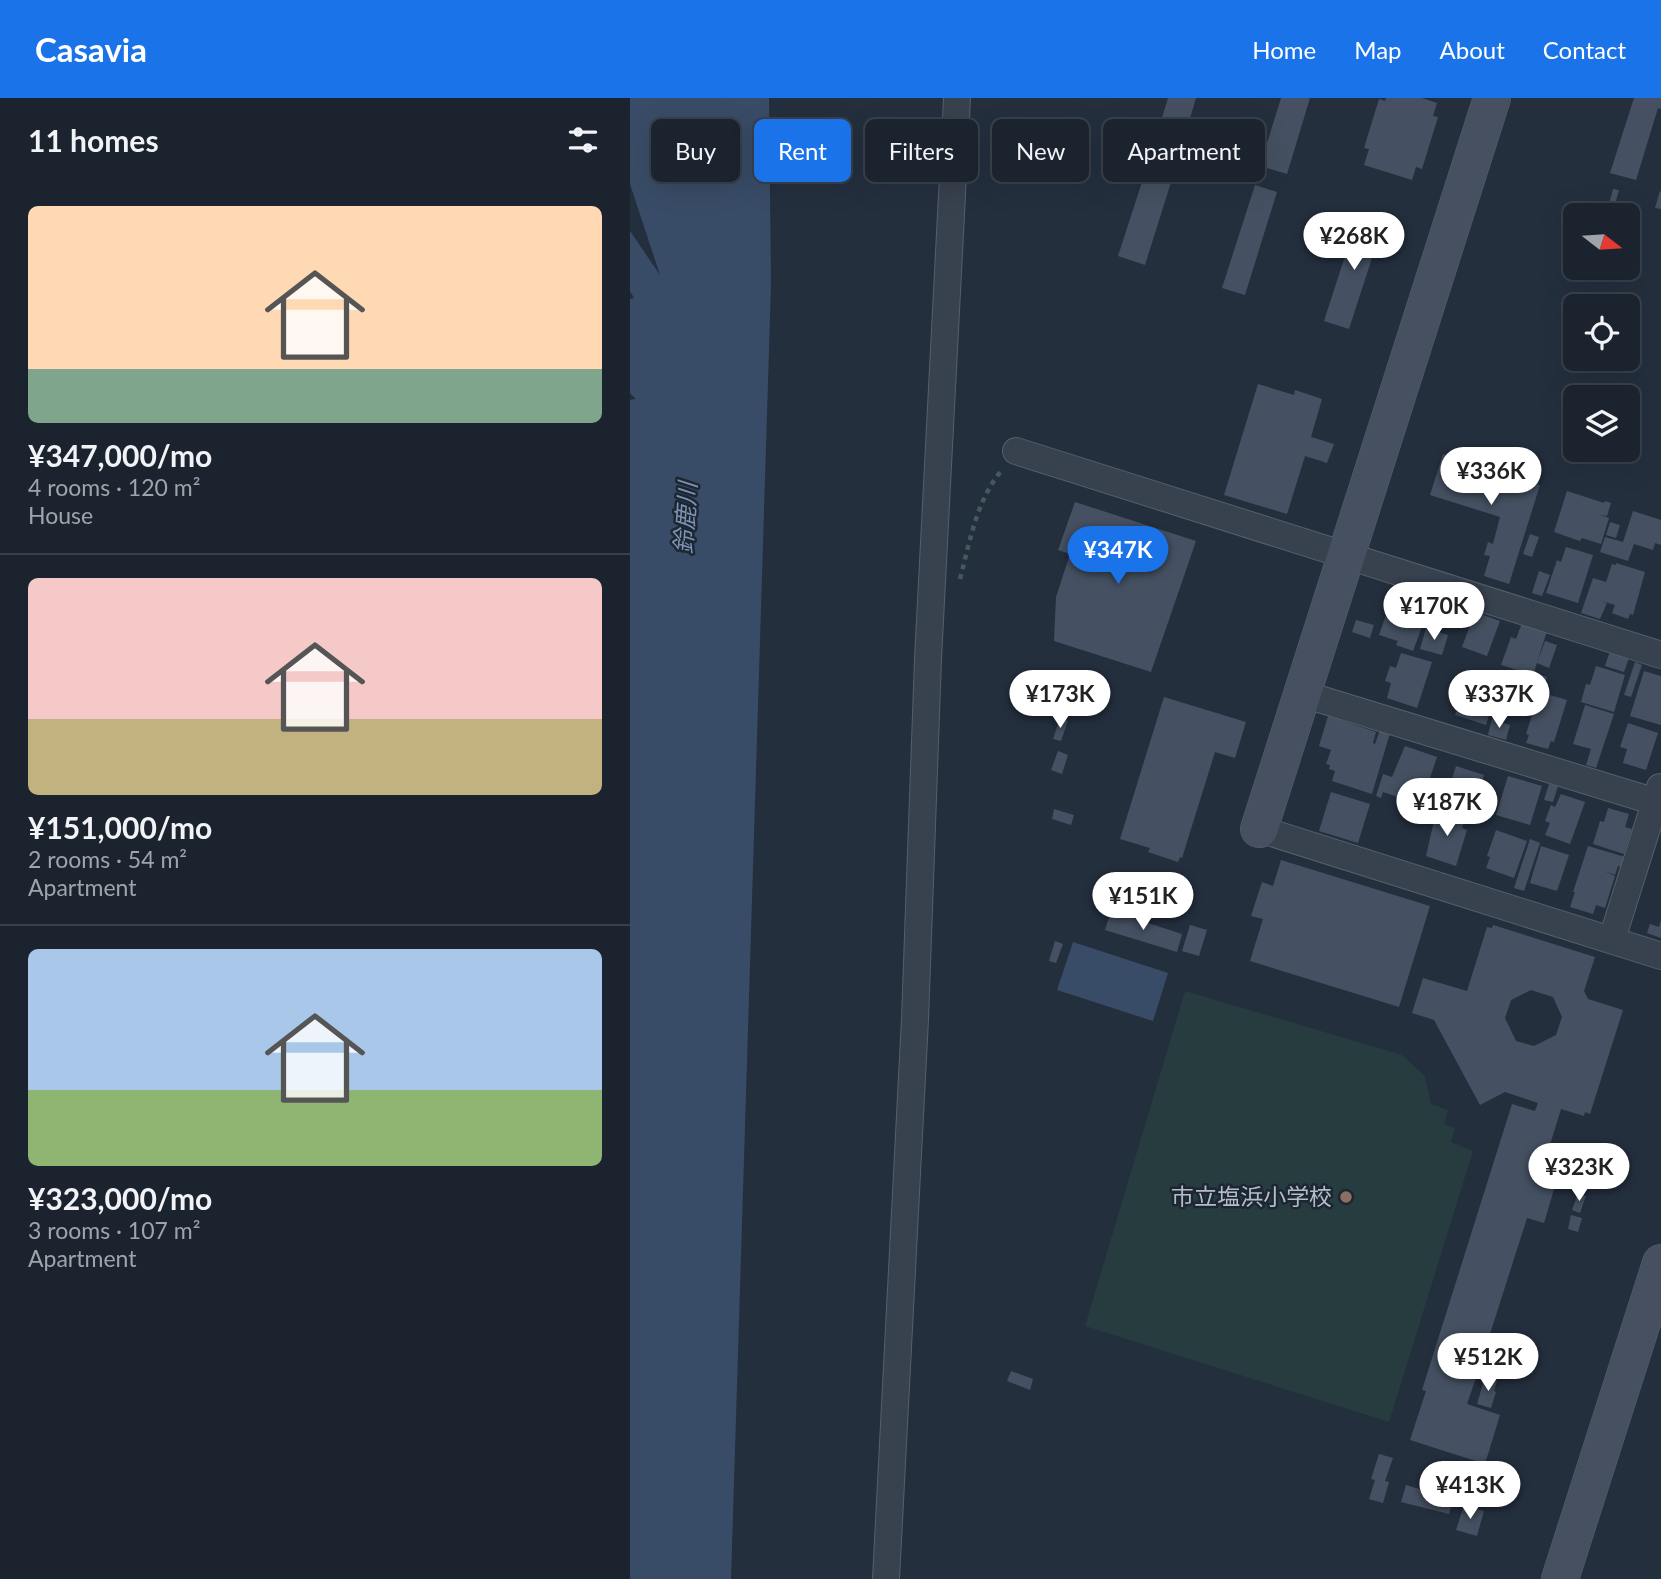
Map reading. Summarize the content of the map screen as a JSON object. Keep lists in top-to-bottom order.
{
  "water": ["鈴鹿川"],
  "places": ["市立塩浜小学校"],
  "north": "right",
  "page": {
    "header": "Casavia",
    "nav": [
      "Home",
      "Map",
      "About",
      "Contact"
    ],
    "heading": "11 homes",
    "chip": [
      "Buy",
      "Rent",
      "Filters",
      "New",
      "Apartment"
    ],
    "list": [
      {
        "name": "¥347,000/mo",
        "note": "4 rooms · 120 m² · House"
      },
      {
        "name": "¥151,000/mo",
        "note": "2 rooms · 54 m² · Apartment"
      },
      {
        "name": "¥323,000/mo",
        "note": "3 rooms · 107 m² · Apartment"
      }
    ],
    "price": [
      "¥268K",
      "¥336K",
      "¥347K",
      "¥170K",
      "¥173K",
      "¥337K",
      "¥187K",
      "¥151K",
      "¥323K",
      "¥512K",
      "¥413K"
    ]
  }
}
